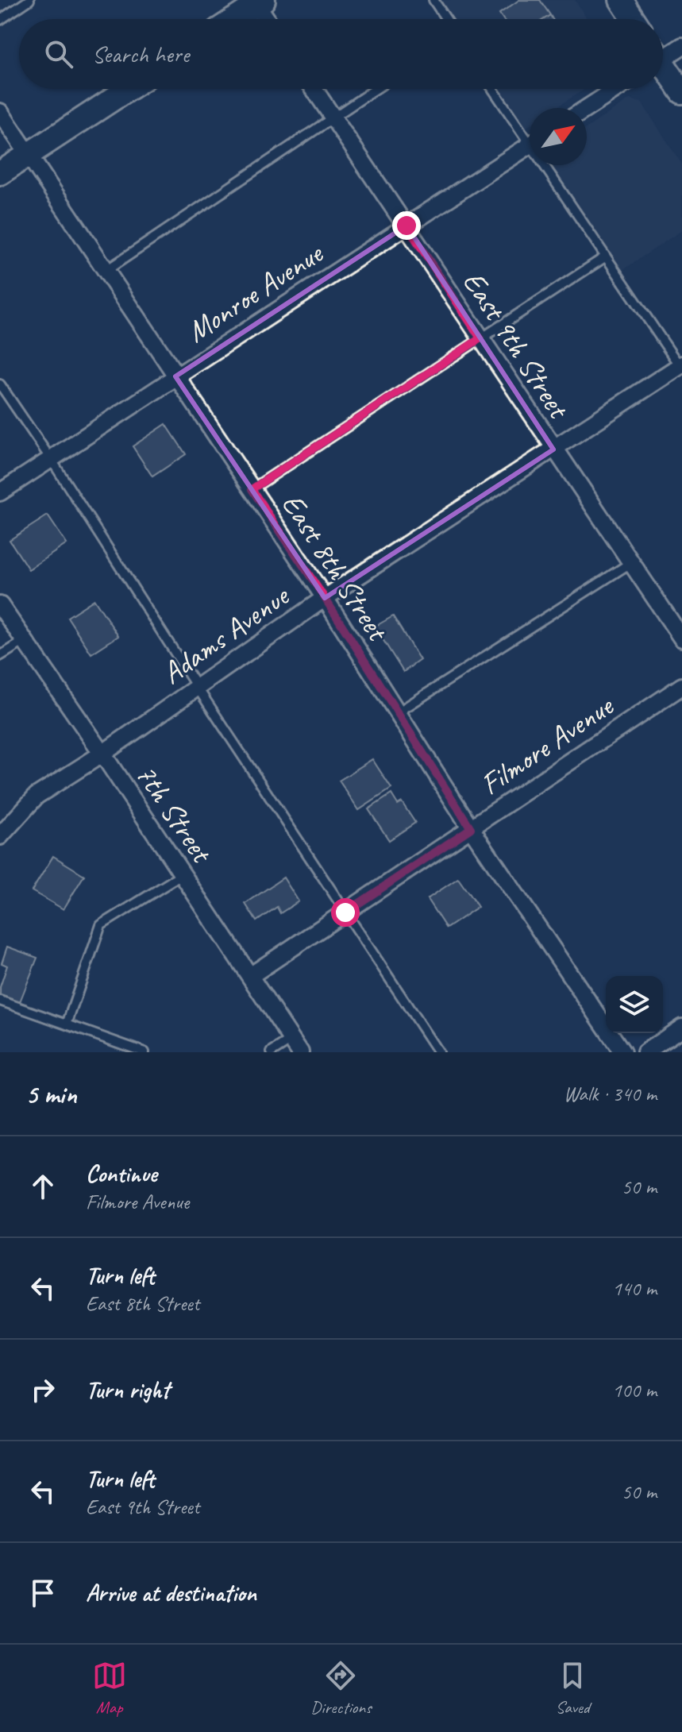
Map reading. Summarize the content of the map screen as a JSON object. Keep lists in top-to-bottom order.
{
  "streets": {
    "street": [
      "Monroe Avenue",
      "East 9th Street",
      "East 8th Street",
      "Adams Avenue",
      "Filmore Avenue",
      "7th Street"
    ]
  },
  "crossings": [
    ["Monroe Avenue", "East 9th Street"],
    ["Monroe Avenue", "East 8th Street"],
    ["East 9th Street", "Adams Avenue"],
    ["East 8th Street", "Adams Avenue"],
    ["East 8th Street", "Filmore Avenue"],
    ["Adams Avenue", "7th Street"],
    ["Filmore Avenue", "7th Street"]
  ],
  "north": "top right",
  "page": {
    "search": "Search here",
    "heading": ["5 min", "Walk · 340 m"],
    "list": [
      ["Continue", "Filmore Avenue", "50 m"],
      ["Turn left", "East 8th Street", "140 m"],
      ["Turn right", "100 m"],
      ["Turn left", "East 9th Street", "50 m"],
      "Arrive at destination"
    ],
    "nav": ["Map", "Directions", "Saved"]
  }
}
